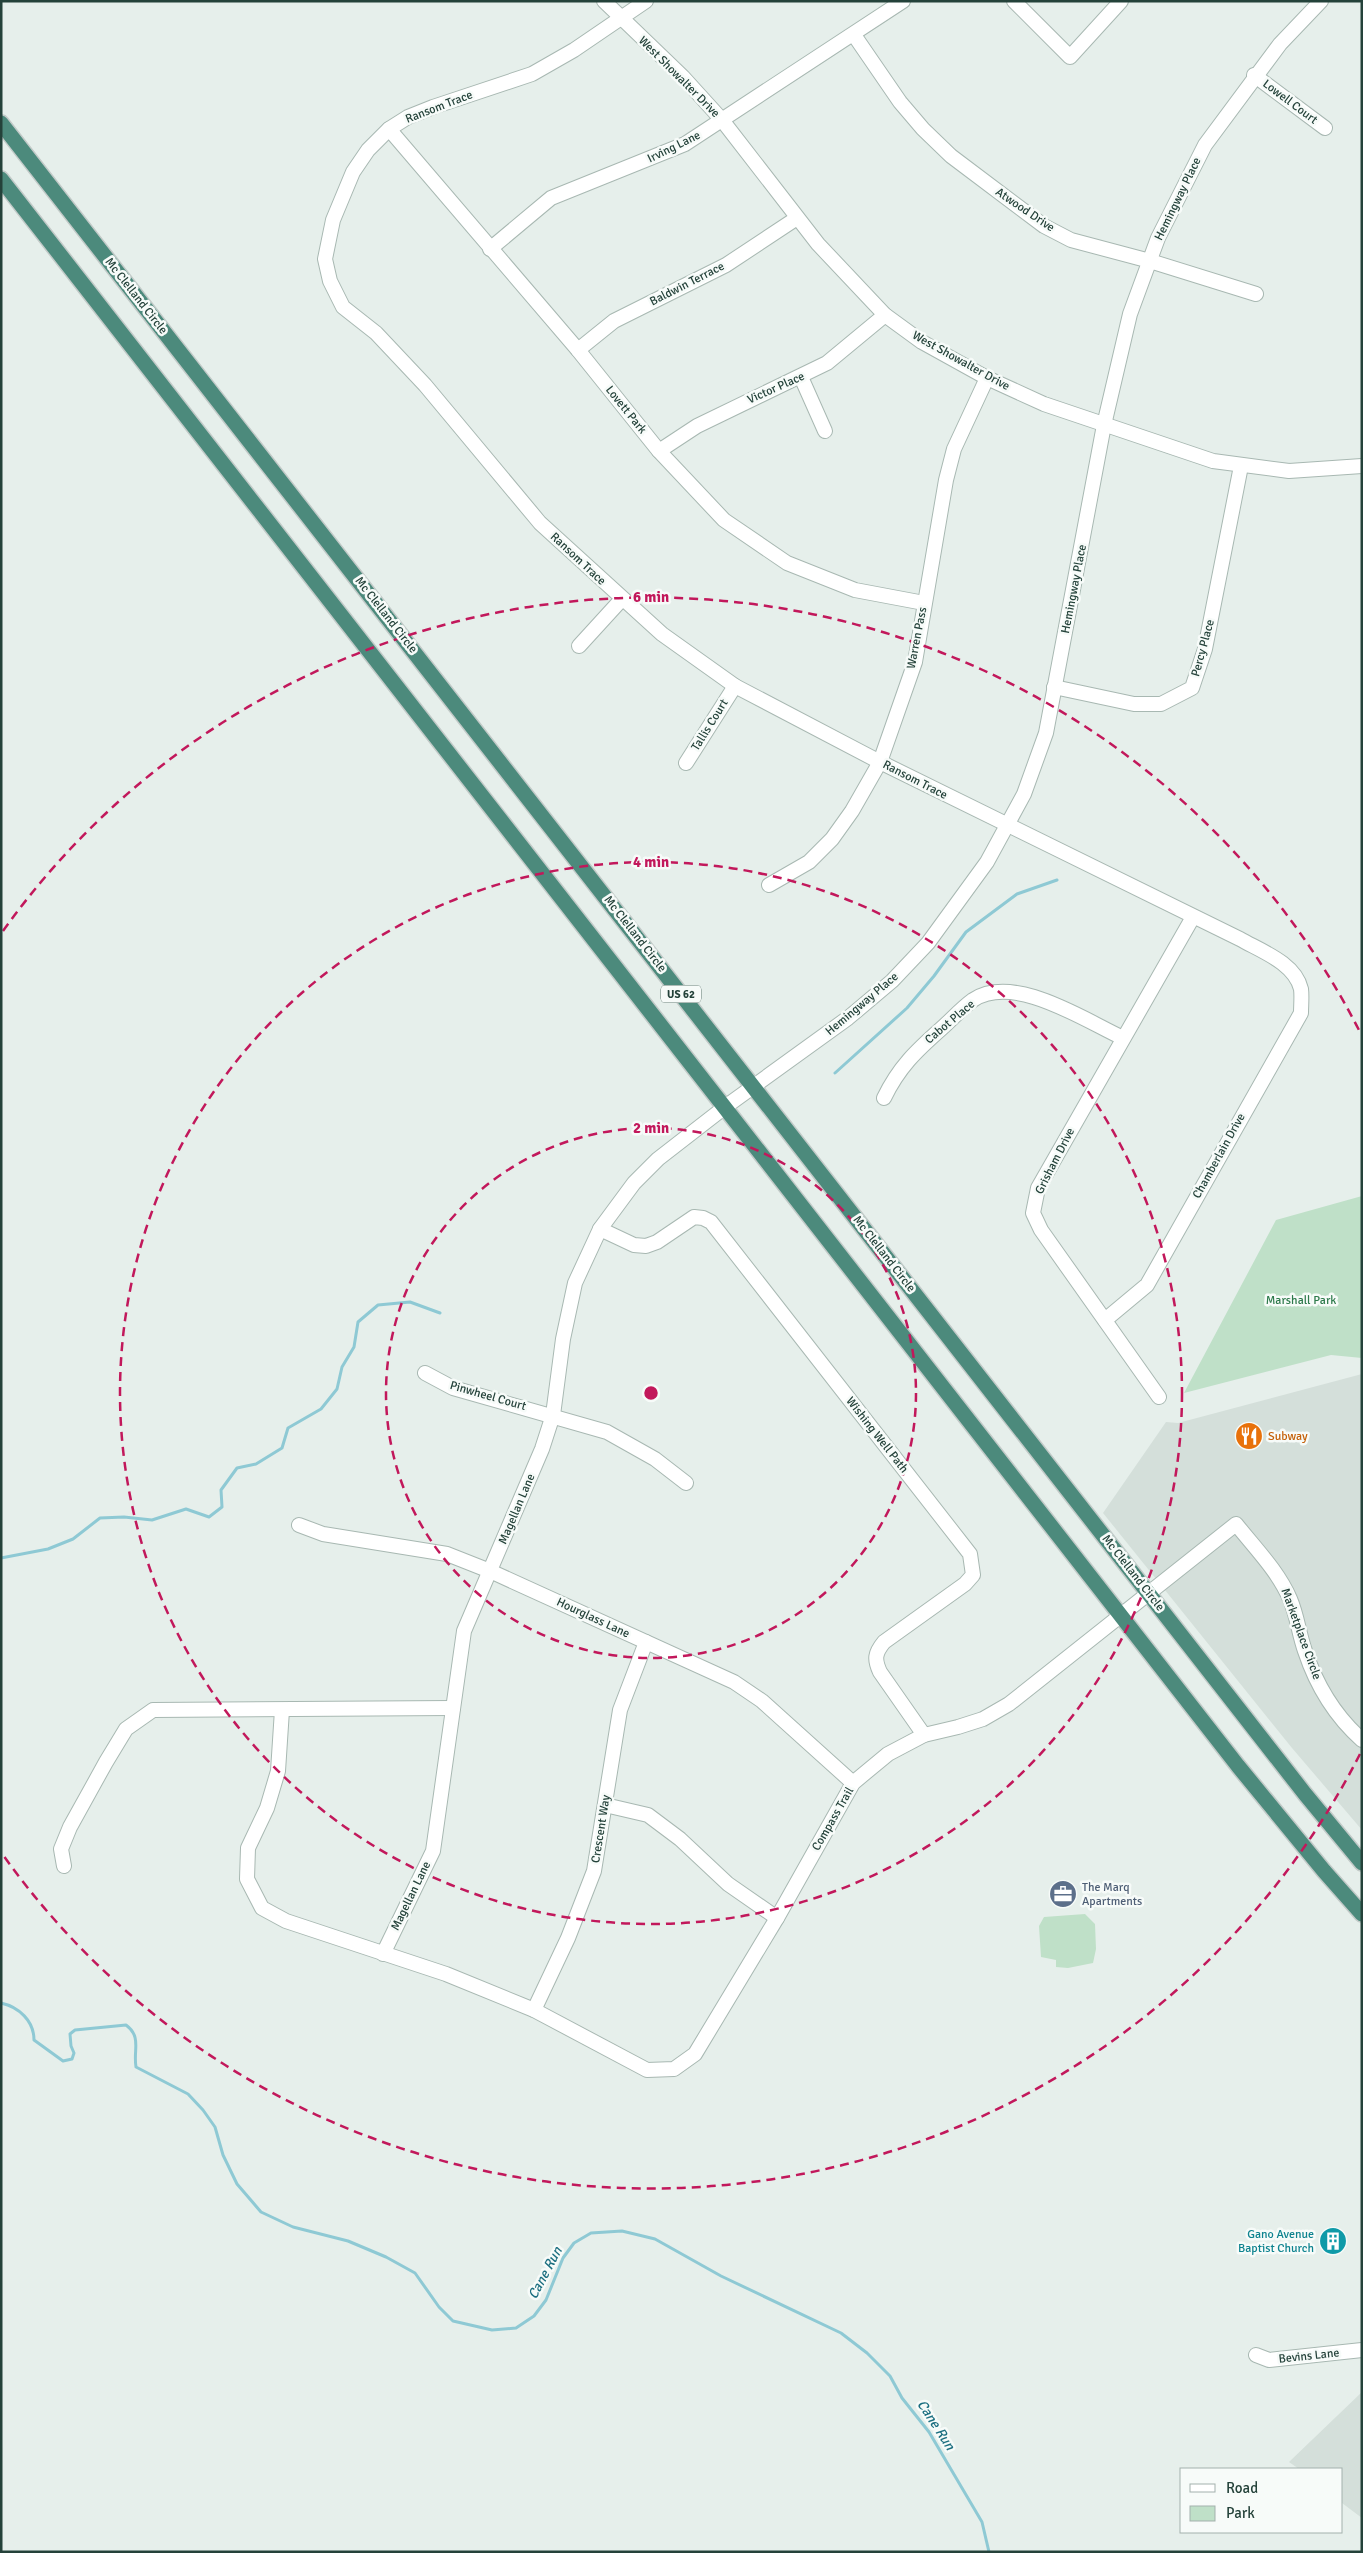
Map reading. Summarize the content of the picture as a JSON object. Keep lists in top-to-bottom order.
{
  "streets": {
    "highway": ["Mc Clelland Circle", "US 62"],
    "street": [
      "West Showalter Drive",
      "Lowell Court",
      "Ransom Trace",
      "Irving Lane",
      "Hemingway Place",
      "Atwood Drive",
      "Baldwin Terrace",
      "Victor Place",
      "Lovett Park",
      "Warren Pass",
      "Percy Place",
      "Tallis Court",
      "Cabot Place",
      "Chamberlain Drive",
      "Grisham Drive",
      "Pinwheel Court",
      "Wishing Well Path",
      "Magellan Lane",
      "Hourglass Lane",
      "Marketplace Circle",
      "Compass Trail",
      "Crescent Way",
      "Bevins Lane"
    ]
  },
  "crossings": [
    ["West Showalter Drive", "Ransom Trace"],
    ["West Showalter Drive", "Irving Lane"],
    ["West Showalter Drive", "Hemingway Place"],
    ["West Showalter Drive", "Baldwin Terrace"],
    ["West Showalter Drive", "Victor Place"],
    ["West Showalter Drive", "Warren Pass"],
    ["West Showalter Drive", "Percy Place"],
    ["Lowell Court", "Hemingway Place"],
    ["Ransom Trace", "Hemingway Place"],
    ["Ransom Trace", "Lovett Park"],
    ["Ransom Trace", "Warren Pass"],
    ["Ransom Trace", "Tallis Court"],
    ["Ransom Trace", "Chamberlain Drive"],
    ["Ransom Trace", "Grisham Drive"],
    ["Irving Lane", "Atwood Drive"],
    ["Irving Lane", "Lovett Park"],
    ["Hemingway Place", "Atwood Drive"],
    ["Hemingway Place", "Mc Clelland Circle"],
    ["Hemingway Place", "Percy Place"],
    ["Hemingway Place", "US 62"],
    ["Hemingway Place", "Magellan Lane"],
    ["Baldwin Terrace", "Lovett Park"],
    ["Mc Clelland Circle", "Marketplace Circle"],
    ["Victor Place", "Lovett Park"],
    ["Lovett Park", "Warren Pass"],
    ["US 62", "Magellan Lane"],
    ["US 62", "Marketplace Circle"],
    ["US 62", "Compass Trail"],
    ["Cabot Place", "Grisham Drive"],
    ["Chamberlain Drive", "Grisham Drive"],
    ["Pinwheel Court", "Magellan Lane"],
    ["Wishing Well Path", "Magellan Lane"],
    ["Wishing Well Path", "Compass Trail"],
    ["Magellan Lane", "Hourglass Lane"],
    ["Hourglass Lane", "Compass Trail"],
    ["Hourglass Lane", "Crescent Way"],
    ["Marketplace Circle", "Compass Trail"],
    ["Compass Trail", "Crescent Way"]
  ],
  "water": ["Cane Run"],
  "parks": ["Marshall Park"],
  "places": {
    "restaurant": ["Subway"],
    "office": ["The Marq Apartments"],
    "building": ["Gano Avenue Baptist Church"]
  },
  "legend": ["Road", "Park"],
  "rings": ["6 min", "4 min", "2 min"]
}
